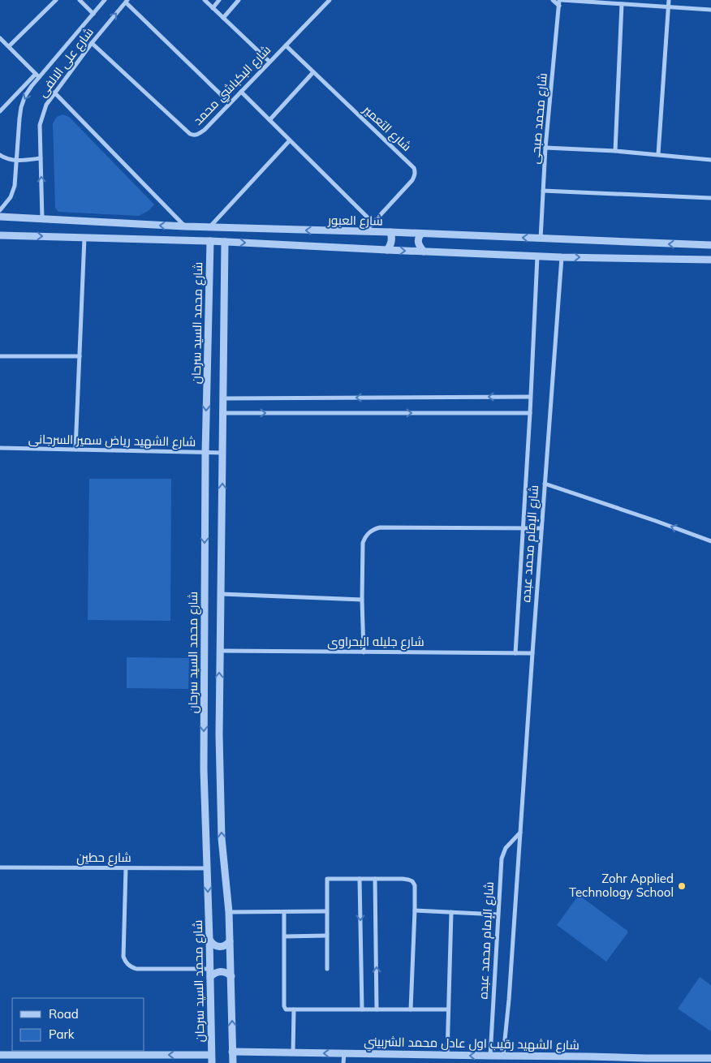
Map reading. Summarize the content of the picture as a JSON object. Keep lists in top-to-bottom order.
{
  "streets": {
    "street": [
      "شارع على الالفى",
      "شارع البكباشي محمد",
      "شارع محمد صبحى",
      "شارع التعمير",
      "شارع العبور",
      "شارع محمد السيد سرحان",
      "شارع الشهيد رياض سمير السرجانى",
      "شارع الإمام محمد عبده",
      "شارع جليله البحراوى",
      "شارع حطين",
      "شارع الشهيد رقيب اول عادل محمد الشربيني"
    ]
  },
  "crossings": [
    ["شارع على الالفى", "شارع البكباشي محمد"],
    ["شارع على الالفى", "شارع العبور"],
    ["شارع البكباشي محمد", "شارع التعمير"],
    ["شارع محمد صبحى", "شارع العبور"],
    ["شارع التعمير", "شارع العبور"],
    ["شارع محمد السيد سرحان", "شارع الشهيد رياض سمير السرجانى"],
    ["شارع محمد السيد سرحان", "شارع حطين"],
    ["شارع الإمام محمد عبده", "شارع جليله البحراوى"],
    ["شارع الإمام محمد عبده", "شارع الشهيد رقيب اول عادل محمد الشربيني"]
  ],
  "places": ["Zohr Applied Technology School"],
  "legend": ["Road", "Park"]
}
